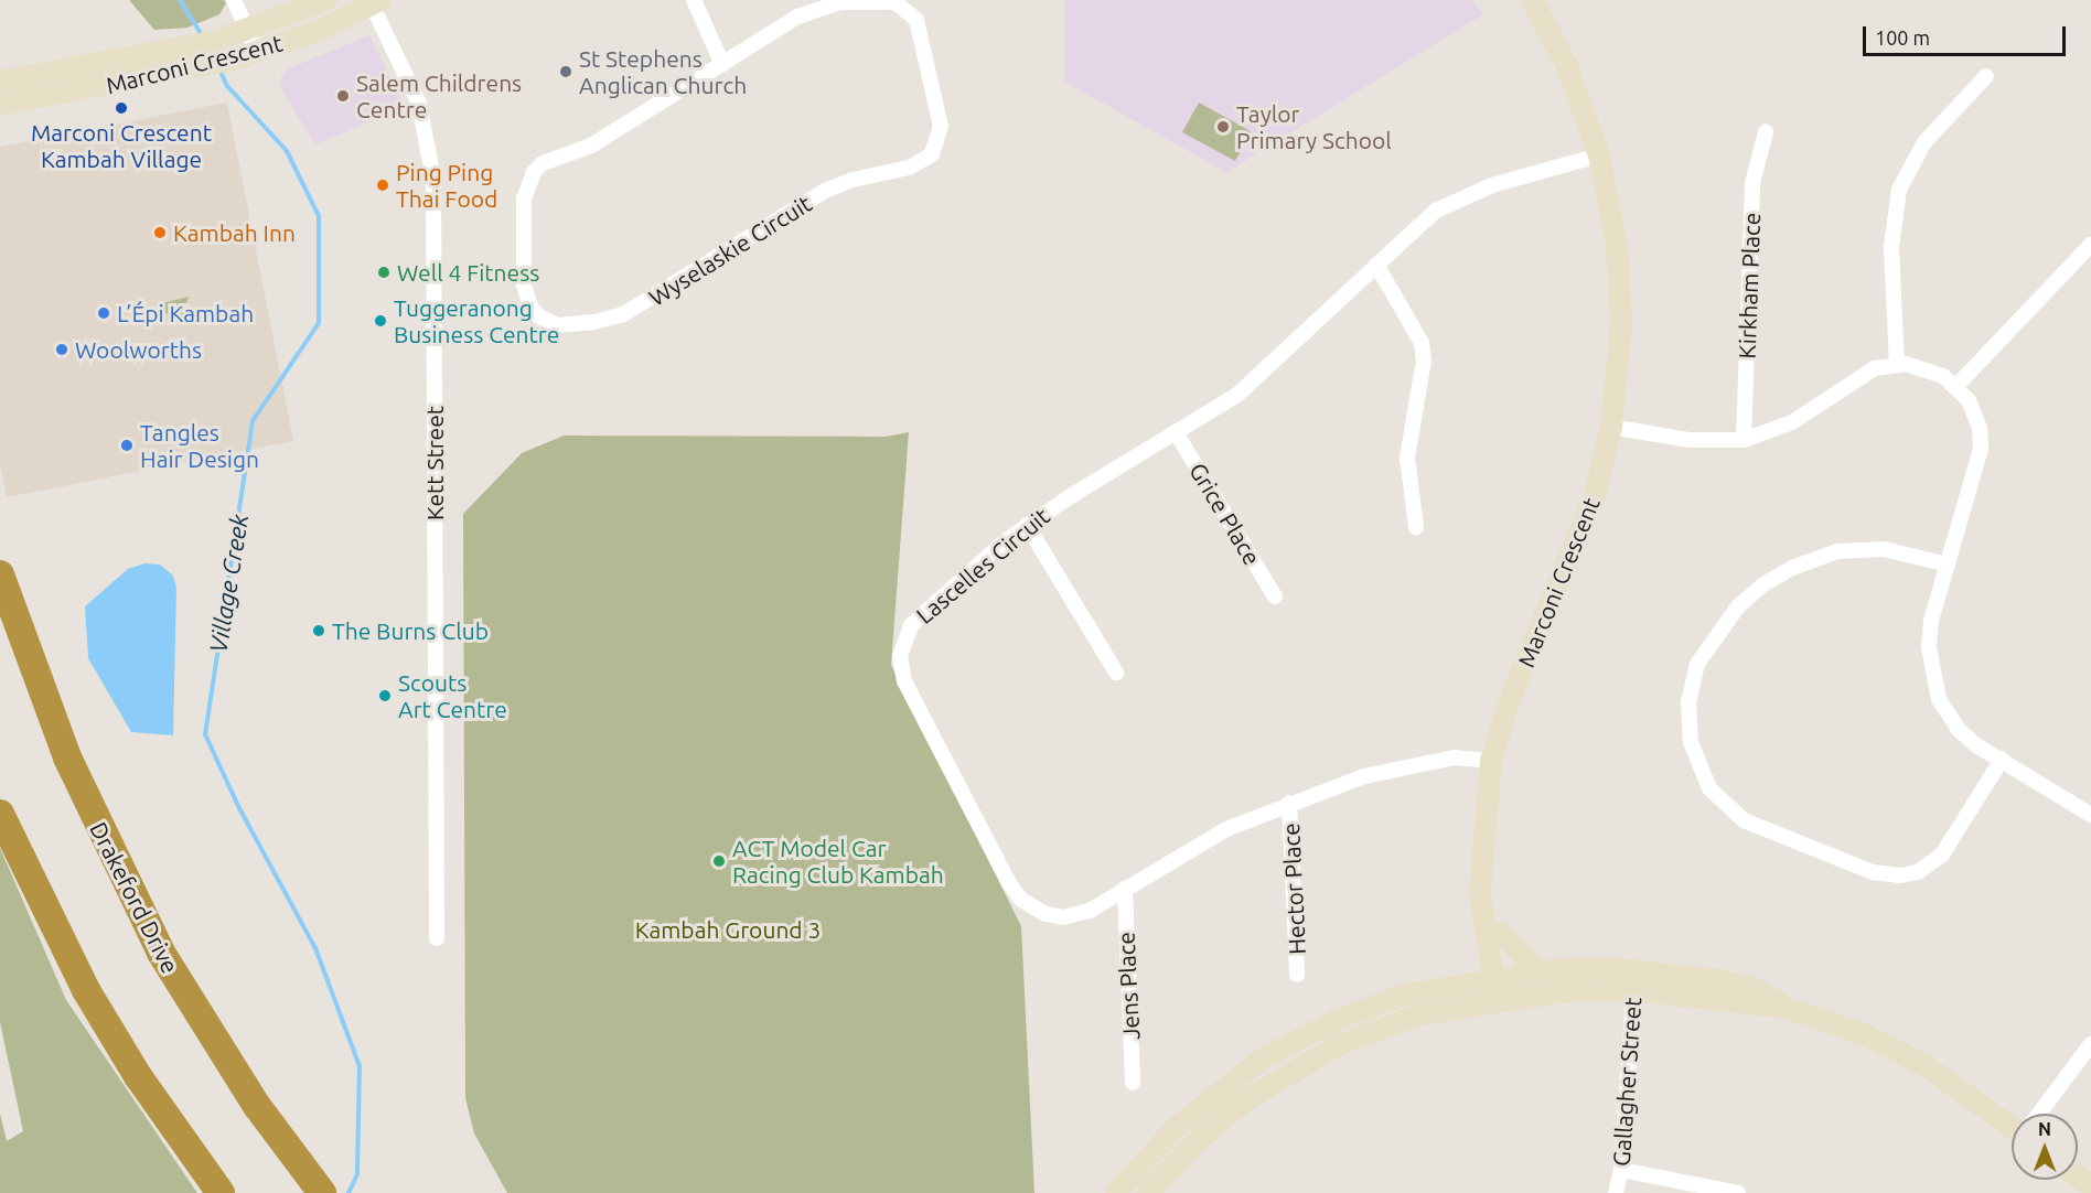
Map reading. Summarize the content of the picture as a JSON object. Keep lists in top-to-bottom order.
{
  "streets": {
    "highway": ["Drakeford Drive"],
    "street": [
      "Marconi Crescent",
      "Wyselaskie Circuit",
      "Kirkham Place",
      "Kett Street",
      "Grice Place",
      "Lascelles Circuit",
      "Hector Place",
      "Jens Place",
      "Gallagher Street"
    ]
  },
  "crossings": [
    ["Marconi Crescent", "Kett Street"],
    ["Marconi Crescent", "Lascelles Circuit"],
    ["Grice Place", "Lascelles Circuit"],
    ["Lascelles Circuit", "Hector Place"],
    ["Lascelles Circuit", "Jens Place"]
  ],
  "water": ["Village Creek"],
  "parks": ["Kambah Ground 3"],
  "places": [
    "St Stephens Anglican Church",
    "Salem Childrens Centre",
    "Marconi Crescent Kambah Village",
    "Taylor Primary School",
    "Ping Ping Thai Food",
    "Kambah Inn",
    "Well 4 Fitness",
    "L’Épi Kambah",
    "Tuggeranong Business Centre",
    "Woolworths",
    "Tangles Hair Design",
    "The Burns Club",
    "Scouts Art Centre",
    "ACT Model Car Racing Club Kambah"
  ],
  "scale_bar": "100 m",
  "north": "top"
}
